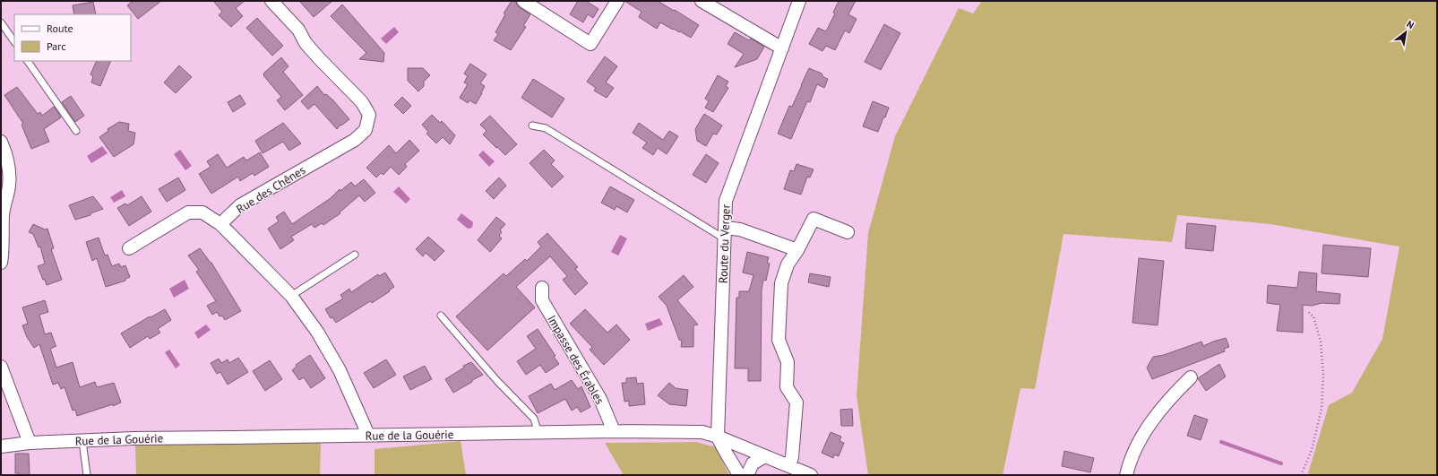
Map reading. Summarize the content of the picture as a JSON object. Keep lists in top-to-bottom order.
{
  "streets": {
    "street": [
      "Rue des Chênes",
      "Route du Verger",
      "Impasse des Érables",
      "Rue de la Gouérie"
    ]
  },
  "crossings": [
    ["Route du Verger", "Rue de la Gouérie"],
    ["Impasse des Érables", "Rue de la Gouérie"]
  ],
  "legend": ["Route", "Parc"],
  "north": "top right"
}
